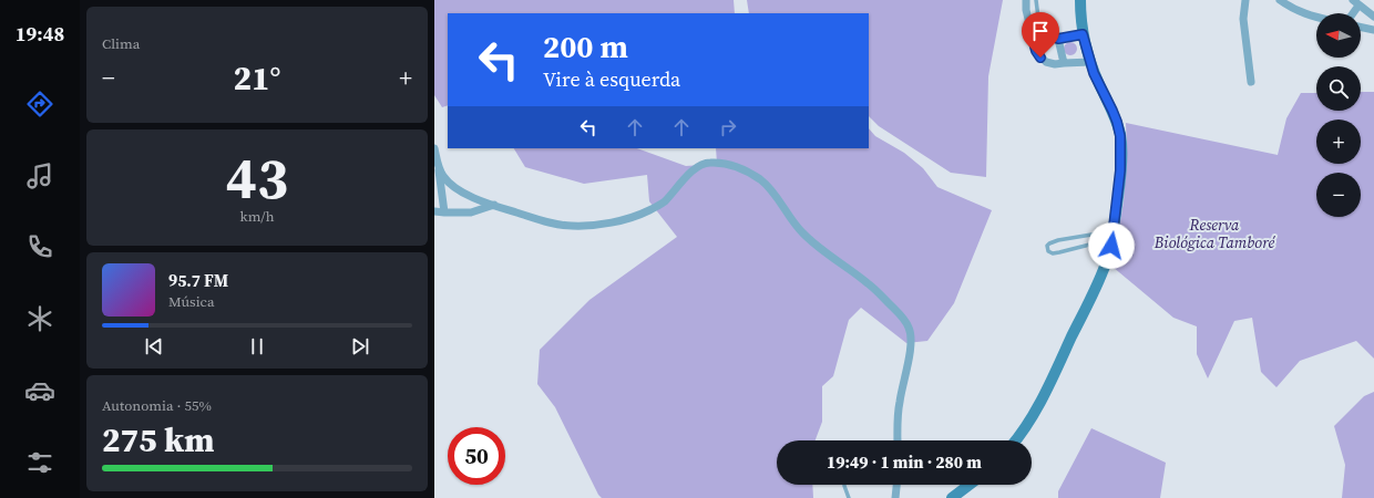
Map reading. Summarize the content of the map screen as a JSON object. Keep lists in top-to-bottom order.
{
  "parks": ["Reserva Biológica Tamboré"],
  "north": "left",
  "page": {
    "tabs": "19:48",
    "tile": [
      "Clima",
      ["43", "km/h"],
      ["Autonomia · 55%", "275 km"]
    ],
    "map_buttons": ["+", "−"],
    "turn": ["200 m", "Vire à esquerda"],
    "heat": ["−", "21°", "+"],
    "song": ["95.7 FM", "Música"],
    "limit": "50",
    "trip": "19:49 · 1 min · 280 m"
  }
}
